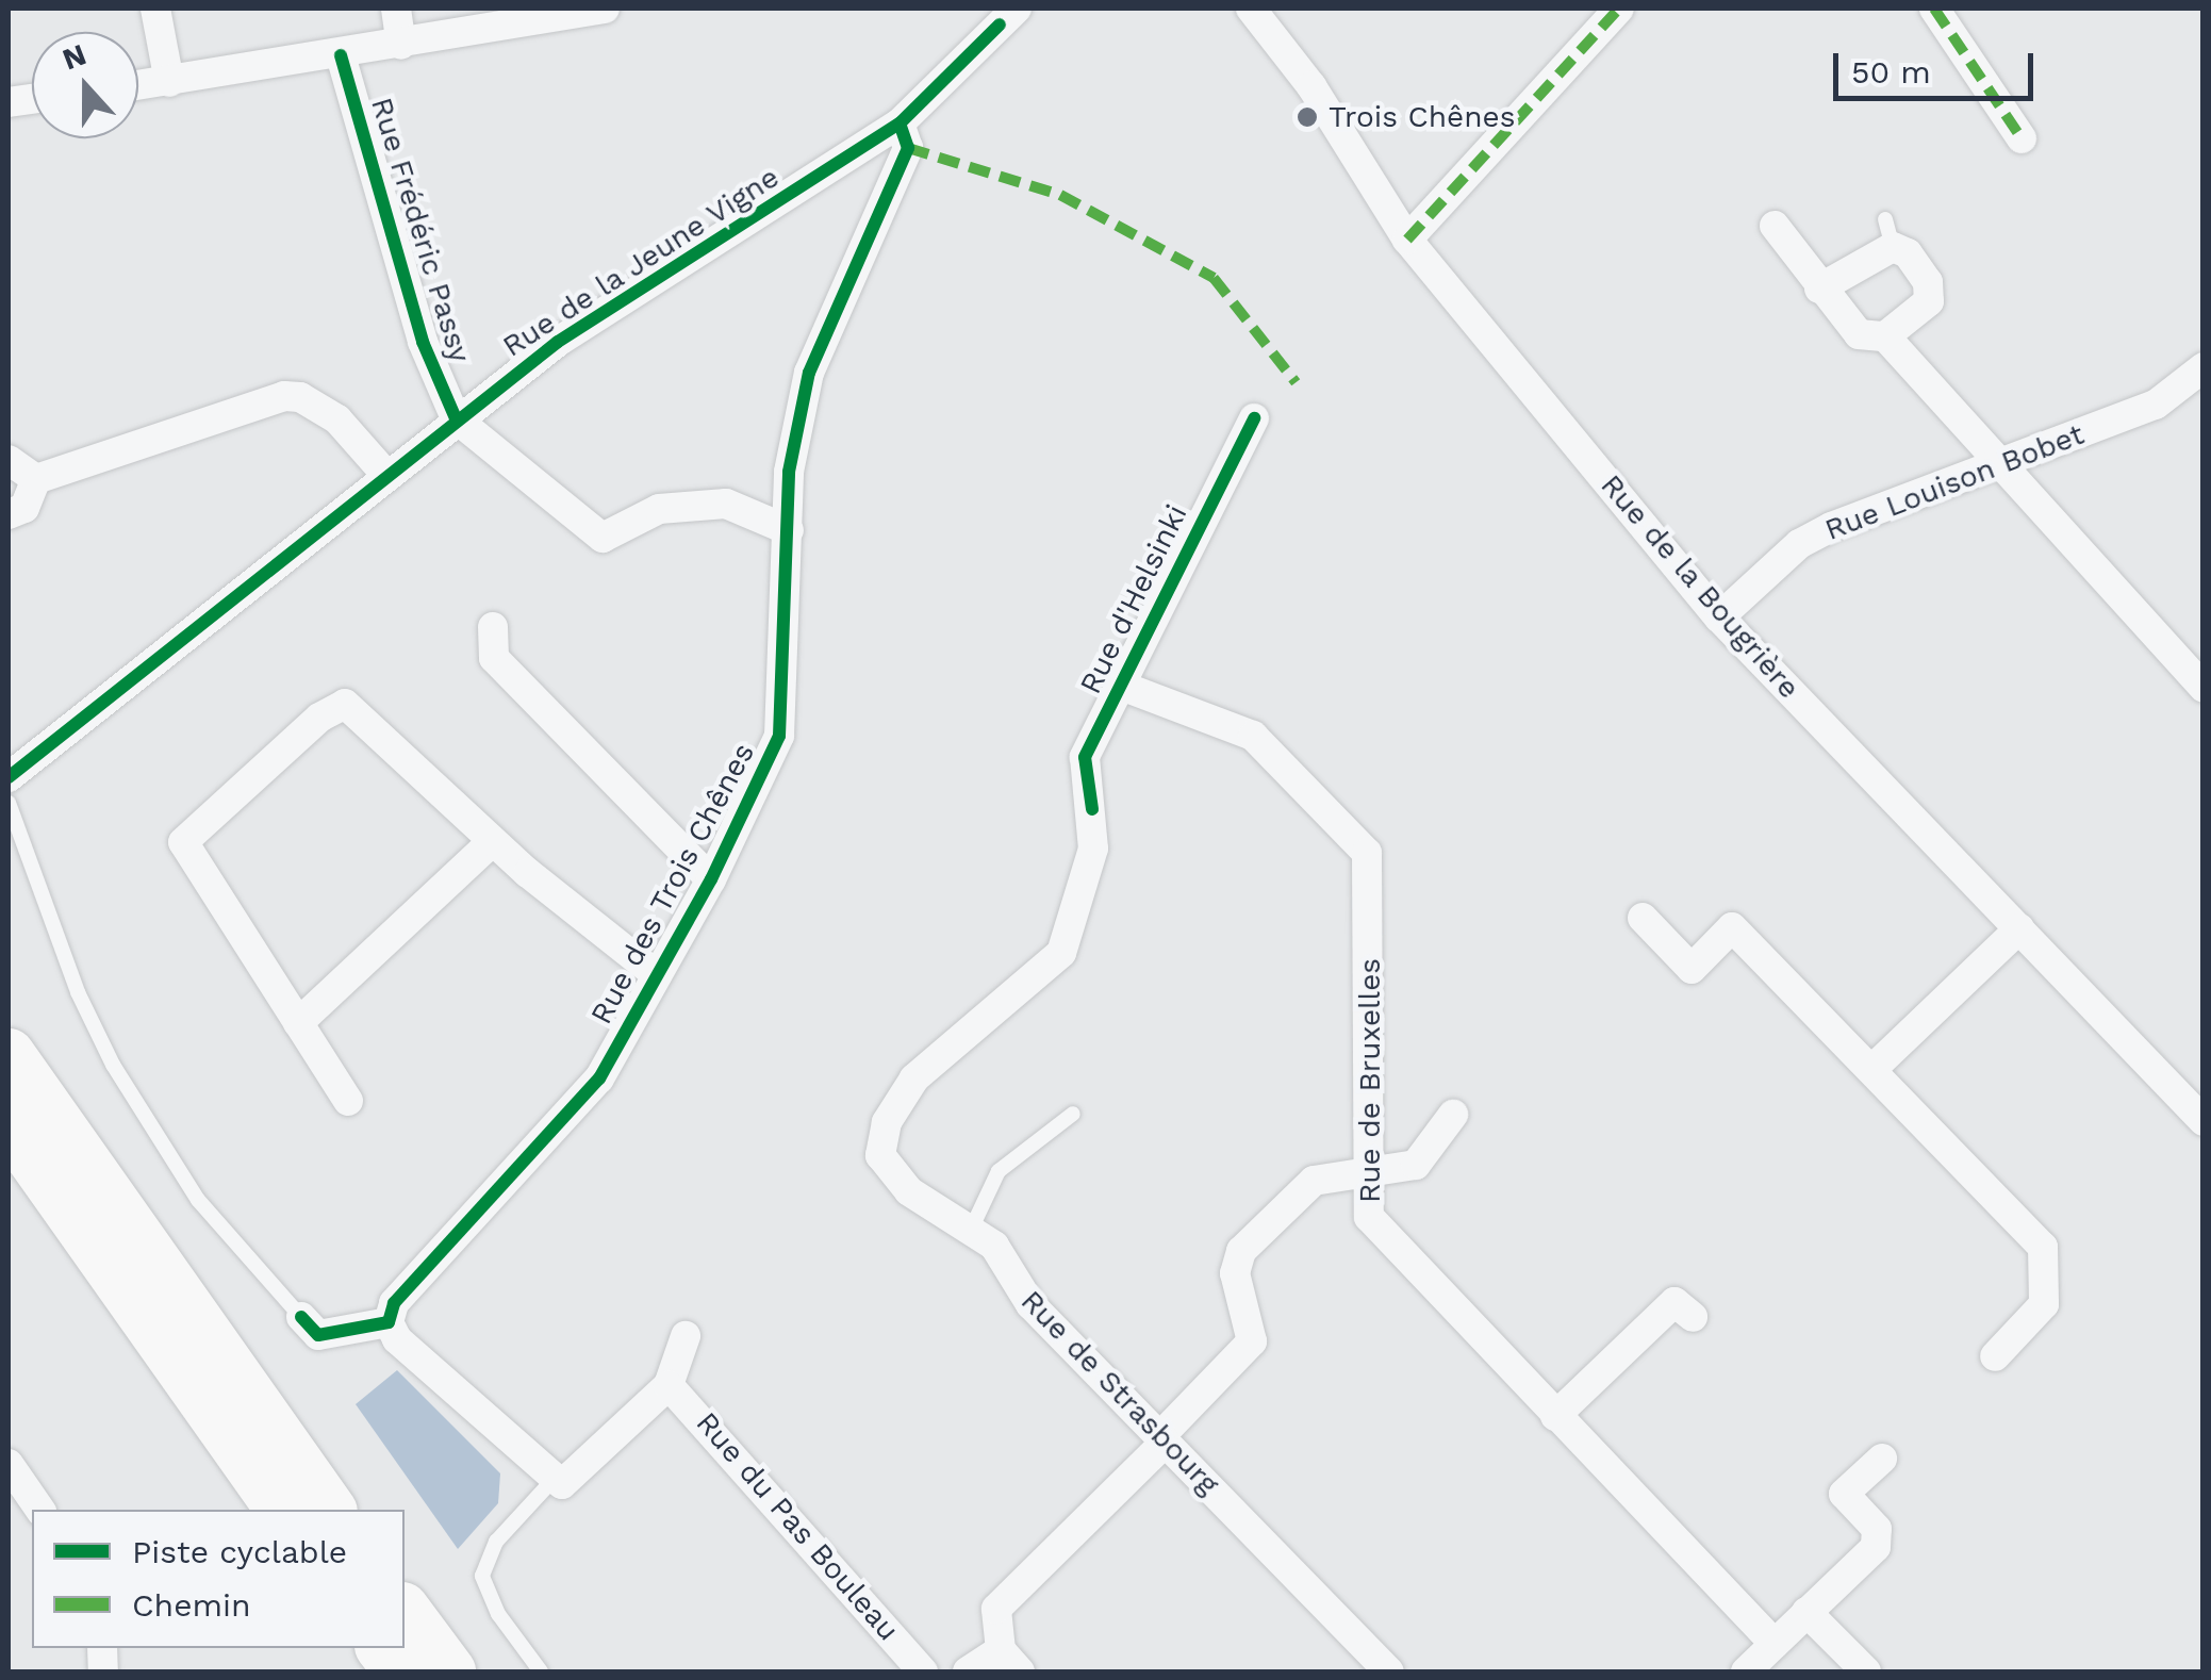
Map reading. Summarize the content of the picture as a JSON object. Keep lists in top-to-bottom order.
{
  "streets": {
    "street": [
      "Rue Frédéric Passy",
      "Rue de la Jeune Vigne",
      "Rue Louison Bobet",
      "Rue de la Bougrière",
      "Rue d'Helsinki",
      "Rue des Trois Chênes",
      "Rue de Bruxelles",
      "Rue de Strasbourg",
      "Rue du Pas Bouleau"
    ]
  },
  "crossings": [
    ["Rue Frédéric Passy", "Rue de la Jeune Vigne"],
    ["Rue de la Jeune Vigne", "Rue des Trois Chênes"],
    ["Rue Louison Bobet", "Rue de la Bougrière"],
    ["Rue d'Helsinki", "Rue de Bruxelles"],
    ["Rue d'Helsinki", "Rue de Strasbourg"]
  ],
  "places": ["Trois Chênes"],
  "legend": ["Piste cyclable", "Chemin"],
  "scale_bar": "50 m",
  "north": "top"
}
